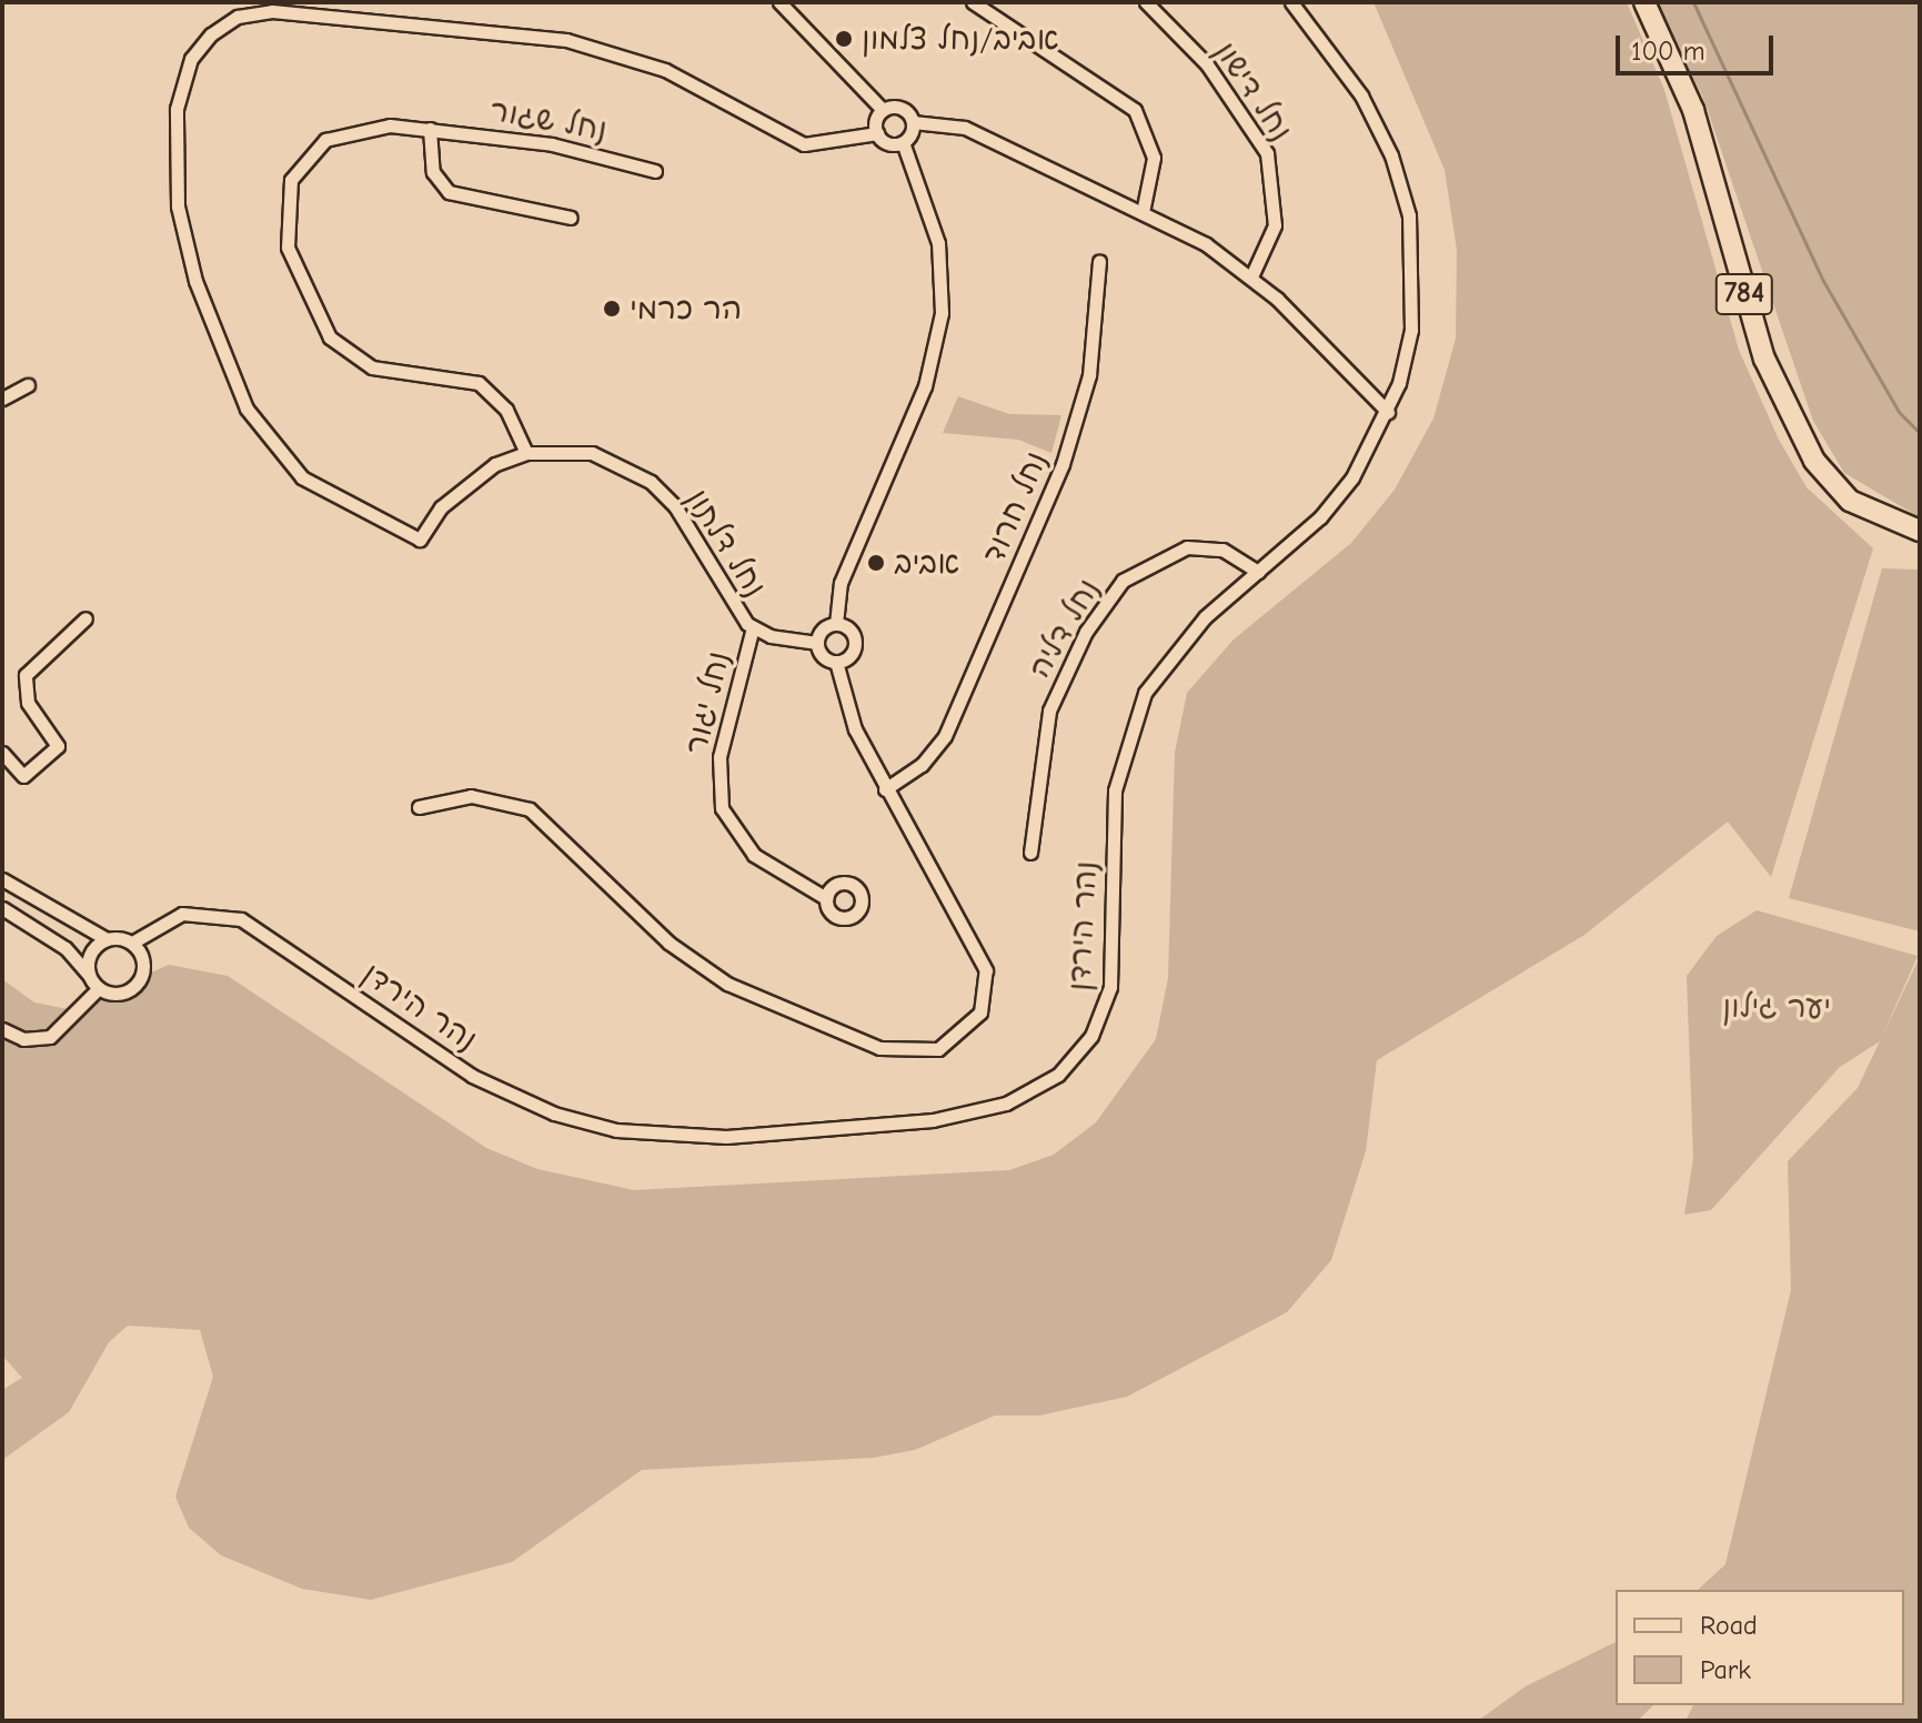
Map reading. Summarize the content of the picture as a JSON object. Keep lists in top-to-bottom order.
{
  "streets": {
    "main road": ["784"],
    "street": [
      "נחל דישון",
      "נחל שגור",
      "נחל חרוד",
      "נחל דלתון",
      "נחל דליה",
      "נחל יגור",
      "נהר הירדן"
    ]
  },
  "crossings": [
    ["נחל שגור", "נחל דלתון"],
    ["נחל דלתון", "נחל יגור"],
    ["נחל דליה", "נהר הירדן"]
  ],
  "parks": ["יער גילון"],
  "places": ["אביב/נחל צלמון", "הר כרמי", "אביב"],
  "legend": ["Road", "Park"],
  "scale_bar": "100 m"
}
